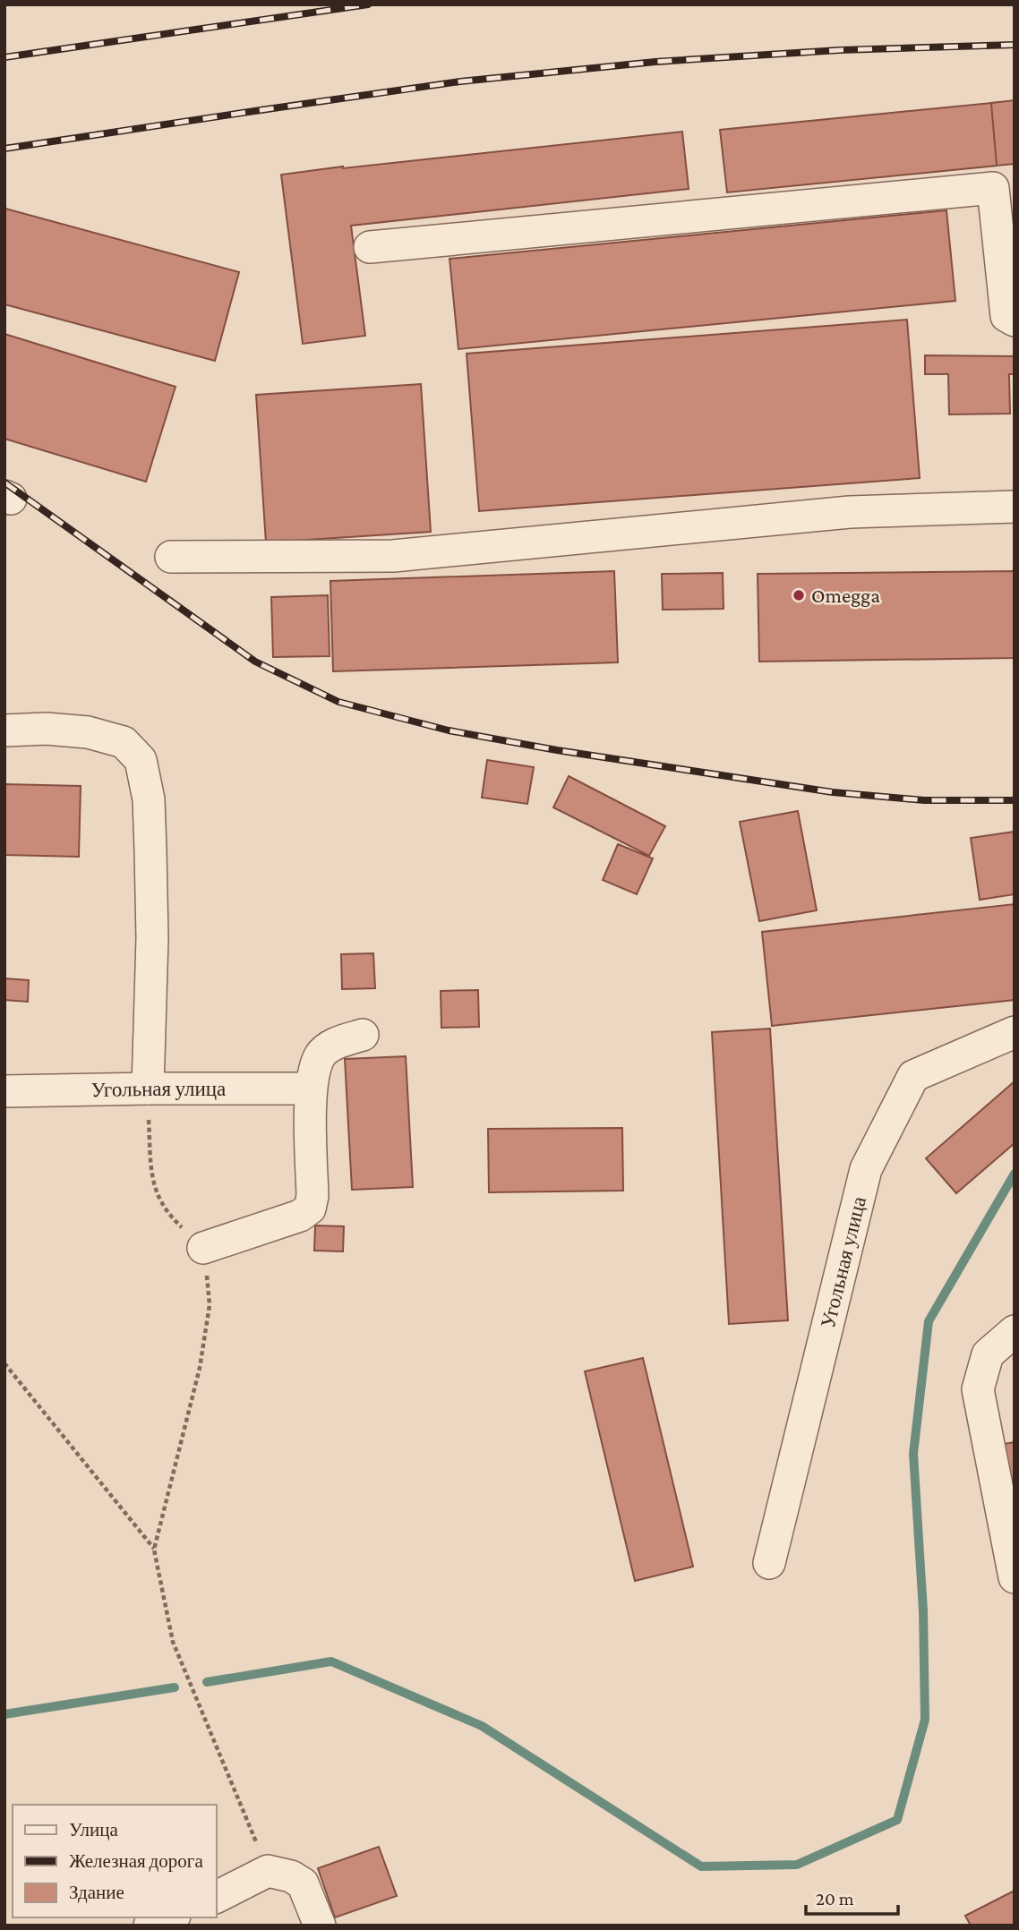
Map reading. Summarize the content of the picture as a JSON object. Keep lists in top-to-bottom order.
{
  "streets": {
    "street": ["Угольная улица"]
  },
  "places": ["Omegga"],
  "legend": ["Улица", "Железная дорога", "Здание"],
  "scale_bar": "20 m"
}
